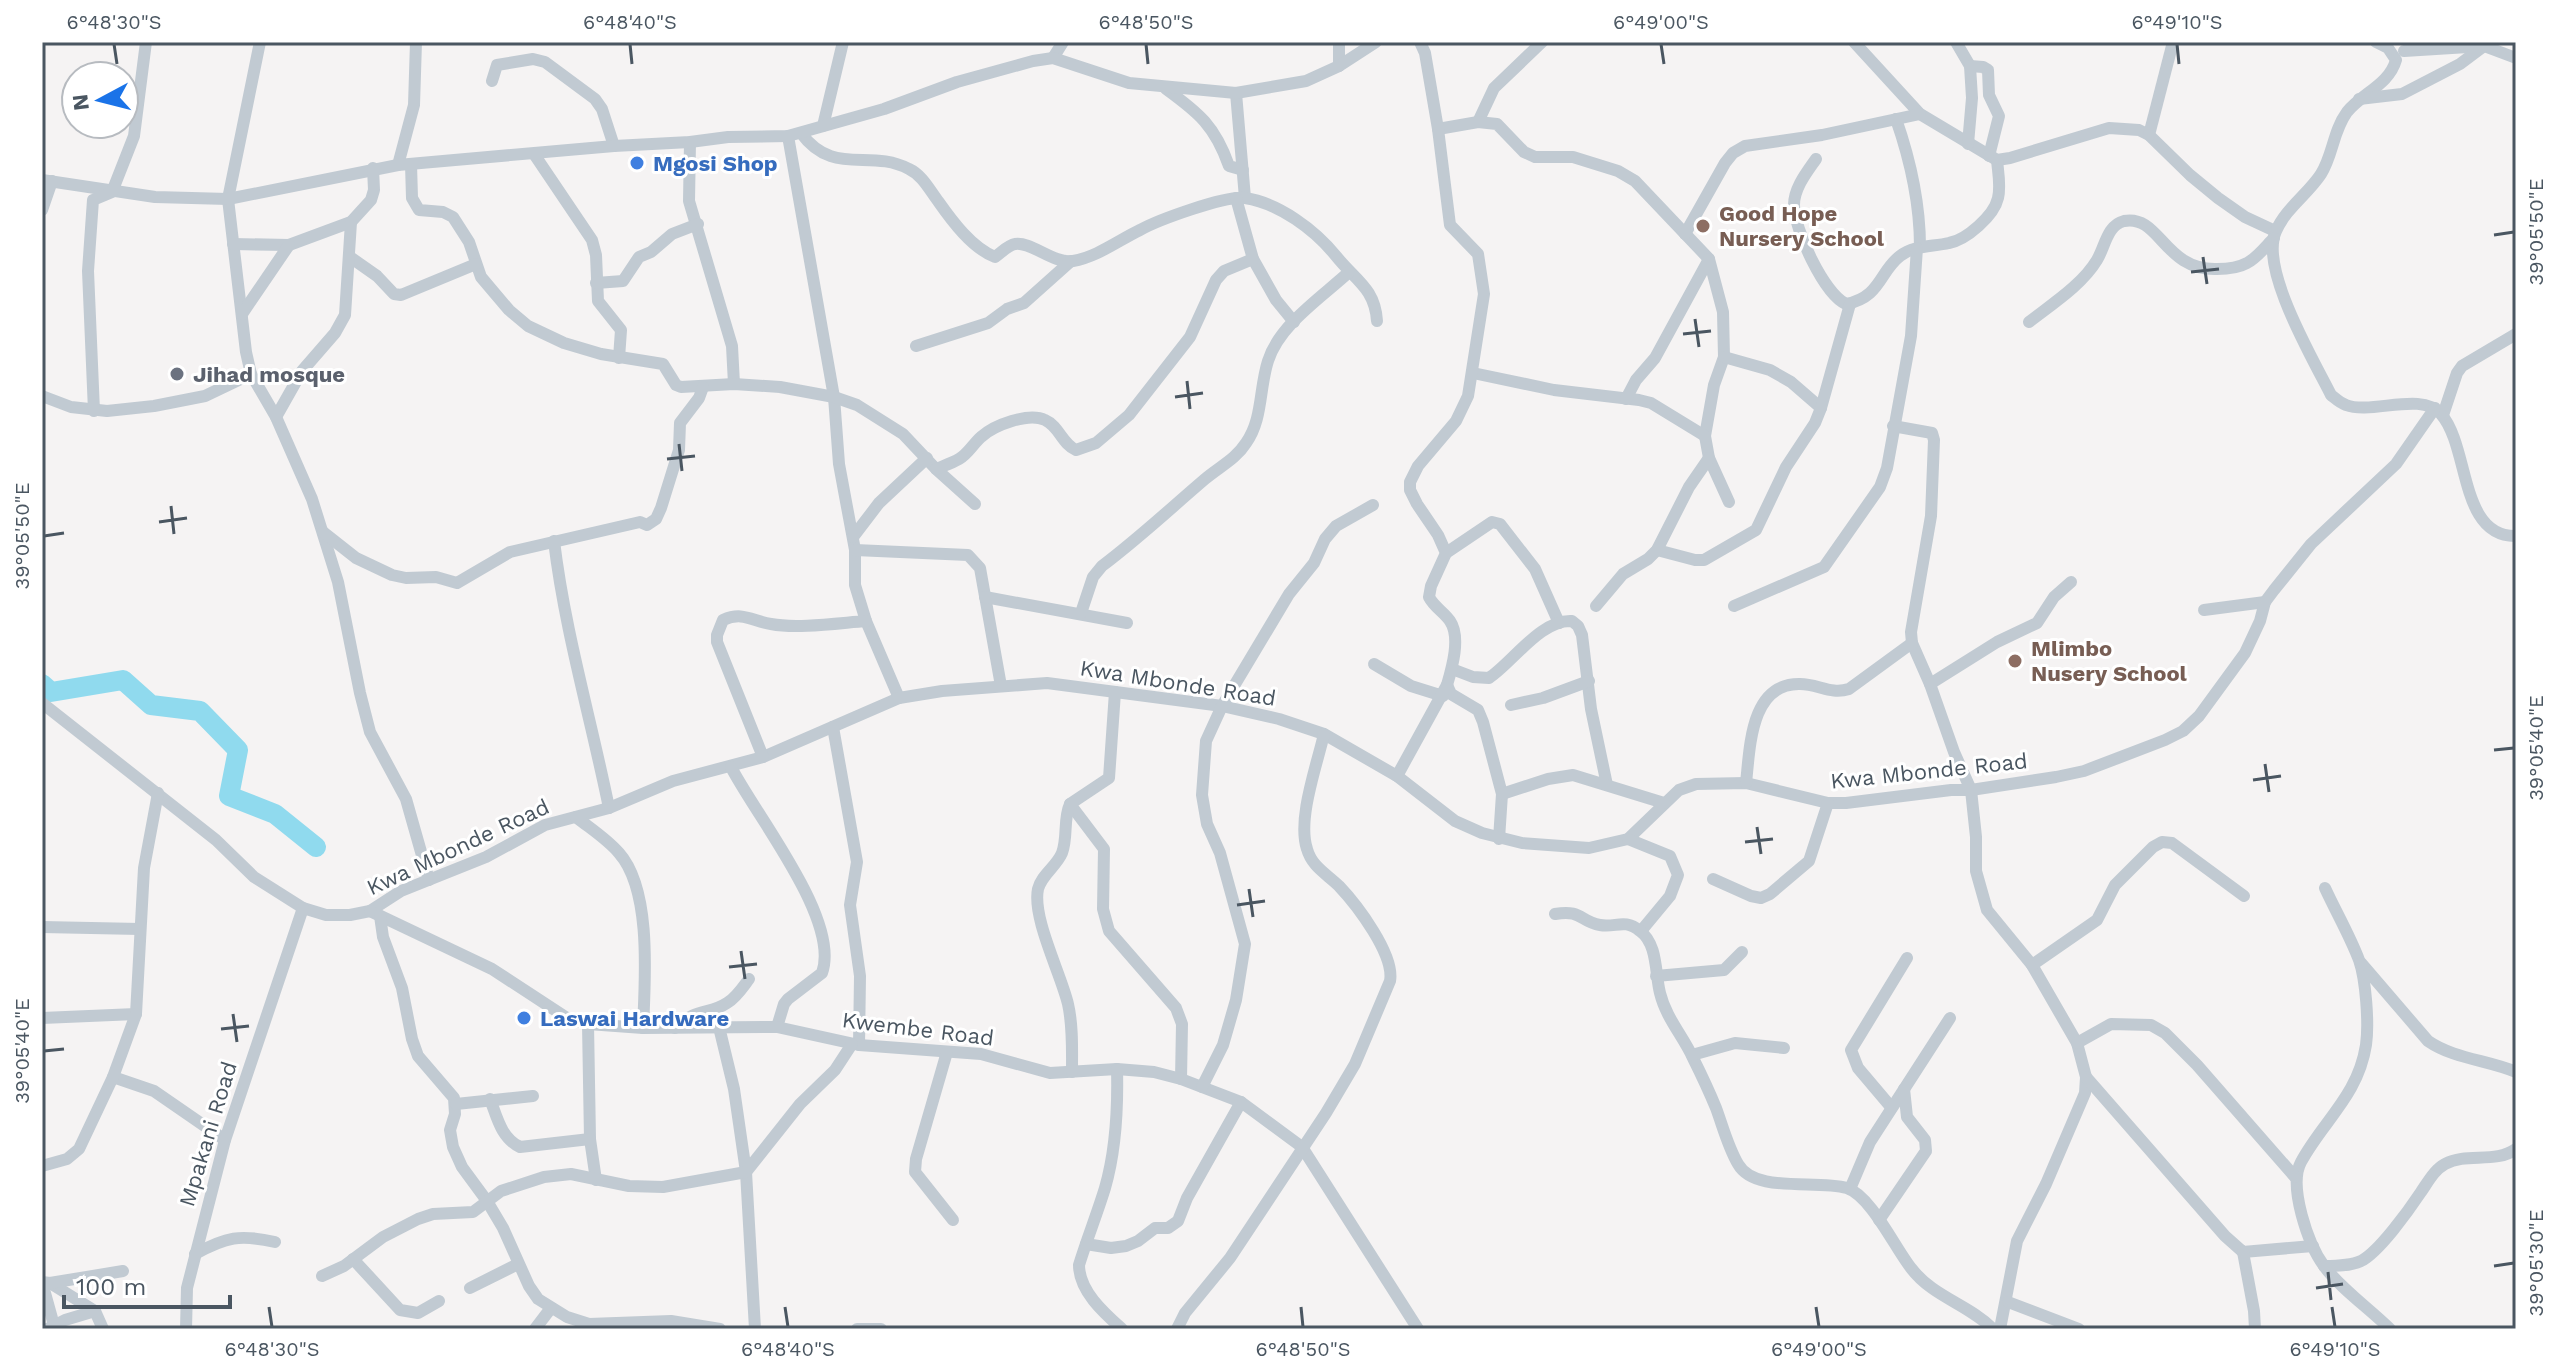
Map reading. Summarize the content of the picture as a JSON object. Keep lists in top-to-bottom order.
{
  "streets": {
    "street": ["Kwa Mbonde Road", "Kwembe Road", "Mpakani Road"]
  },
  "crossings": [
    ["Kwa Mbonde Road", "Kwembe Road"],
    ["Kwa Mbonde Road", "Mpakani Road"]
  ],
  "places": [
    "Mgosi Shop",
    "Good Hope Nursery School",
    "Jihad mosque",
    "Mlimbo Nusery School",
    "Laswai Hardware"
  ],
  "scale_bar": "100 m",
  "north": "left",
  "coordinates": [
    "6°48'30\"S",
    "6°48'40\"S",
    "6°48'50\"S",
    "6°49'00\"S",
    "6°49'10\"S",
    "39°05'50\"E",
    "39°05'40\"E",
    "39°05'30\"E"
  ]
}
